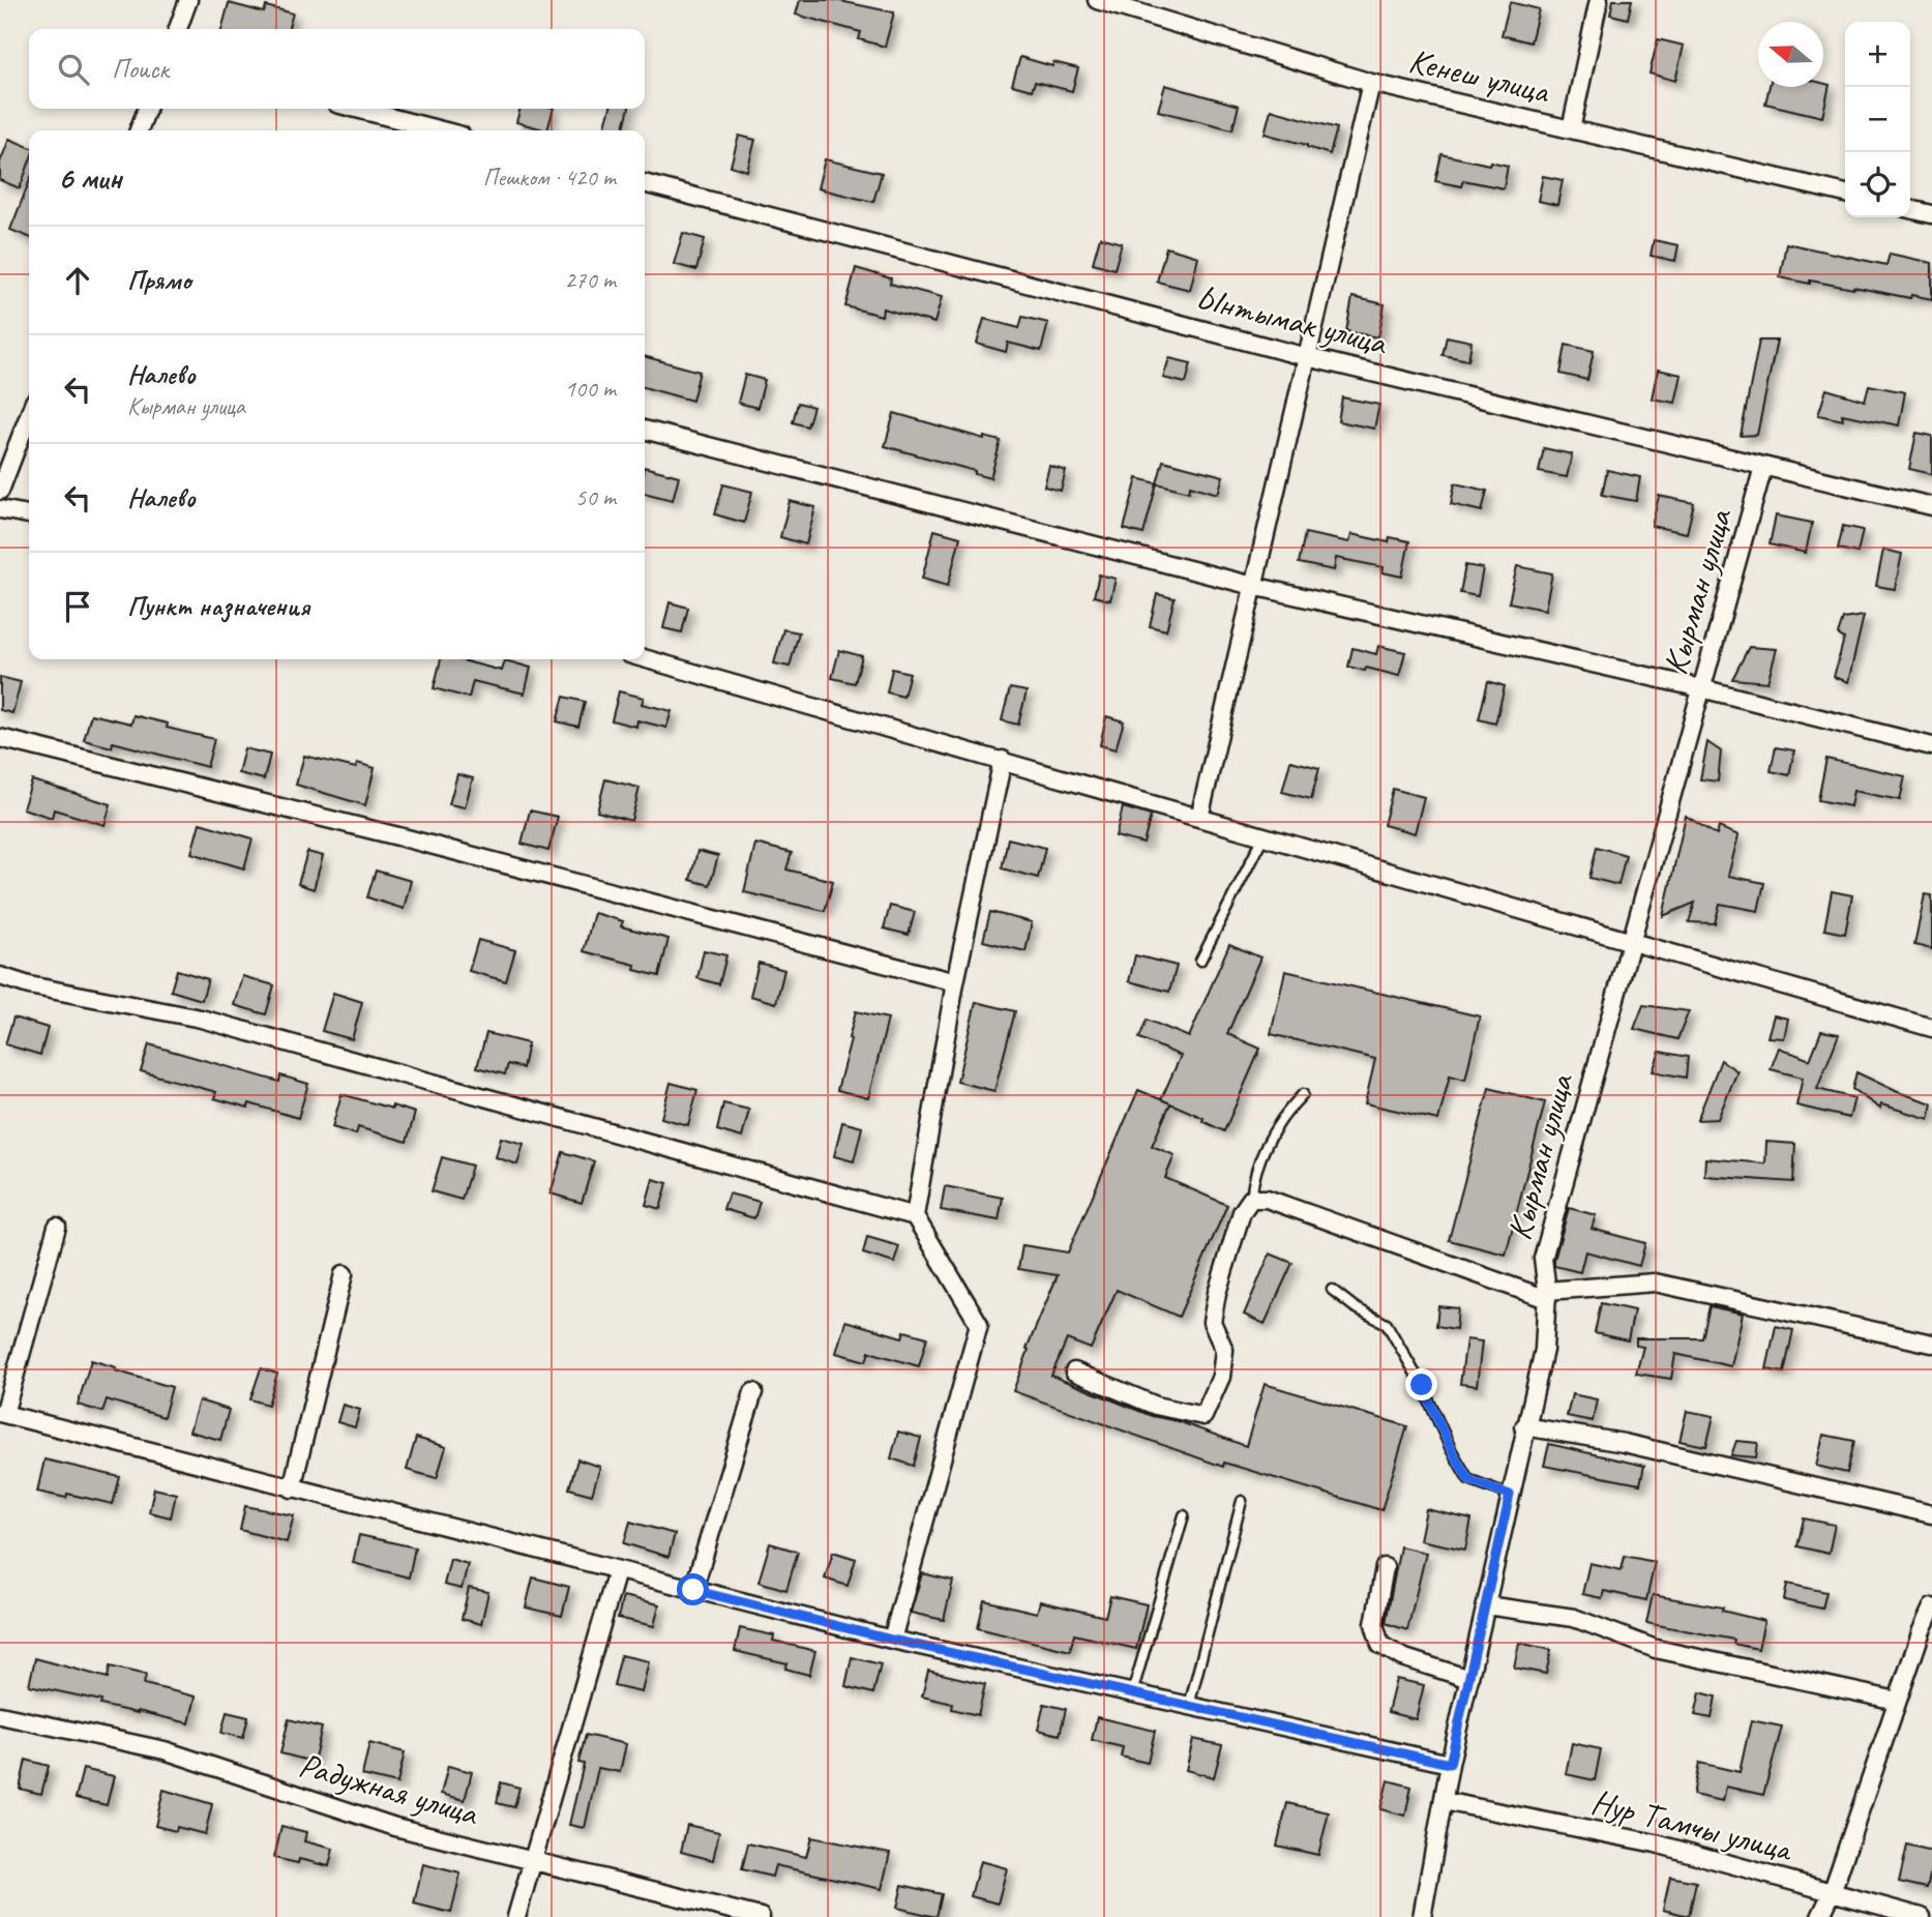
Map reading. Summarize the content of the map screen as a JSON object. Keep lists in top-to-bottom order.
{
  "streets": {
    "street": [
      "Кенеш улица",
      "Ынтымак улица",
      "Кырман улица",
      "Радужная улица",
      "Нур Тамчы улица"
    ]
  },
  "crossings": [
    ["Ынтымак улица", "Кырман улица"],
    ["Кырман улица", "Нур Тамчы улица"]
  ],
  "north": "left",
  "page": {
    "map_buttons": ["+", "−"],
    "search": "Поиск",
    "heading": ["6 мин", "Пешком · 420 m"],
    "list": [
      ["Прямо", "270 m"],
      ["Налево", "Кырман улица", "100 m"],
      ["Налево", "50 m"],
      "Пункт назначения"
    ]
  }
}
